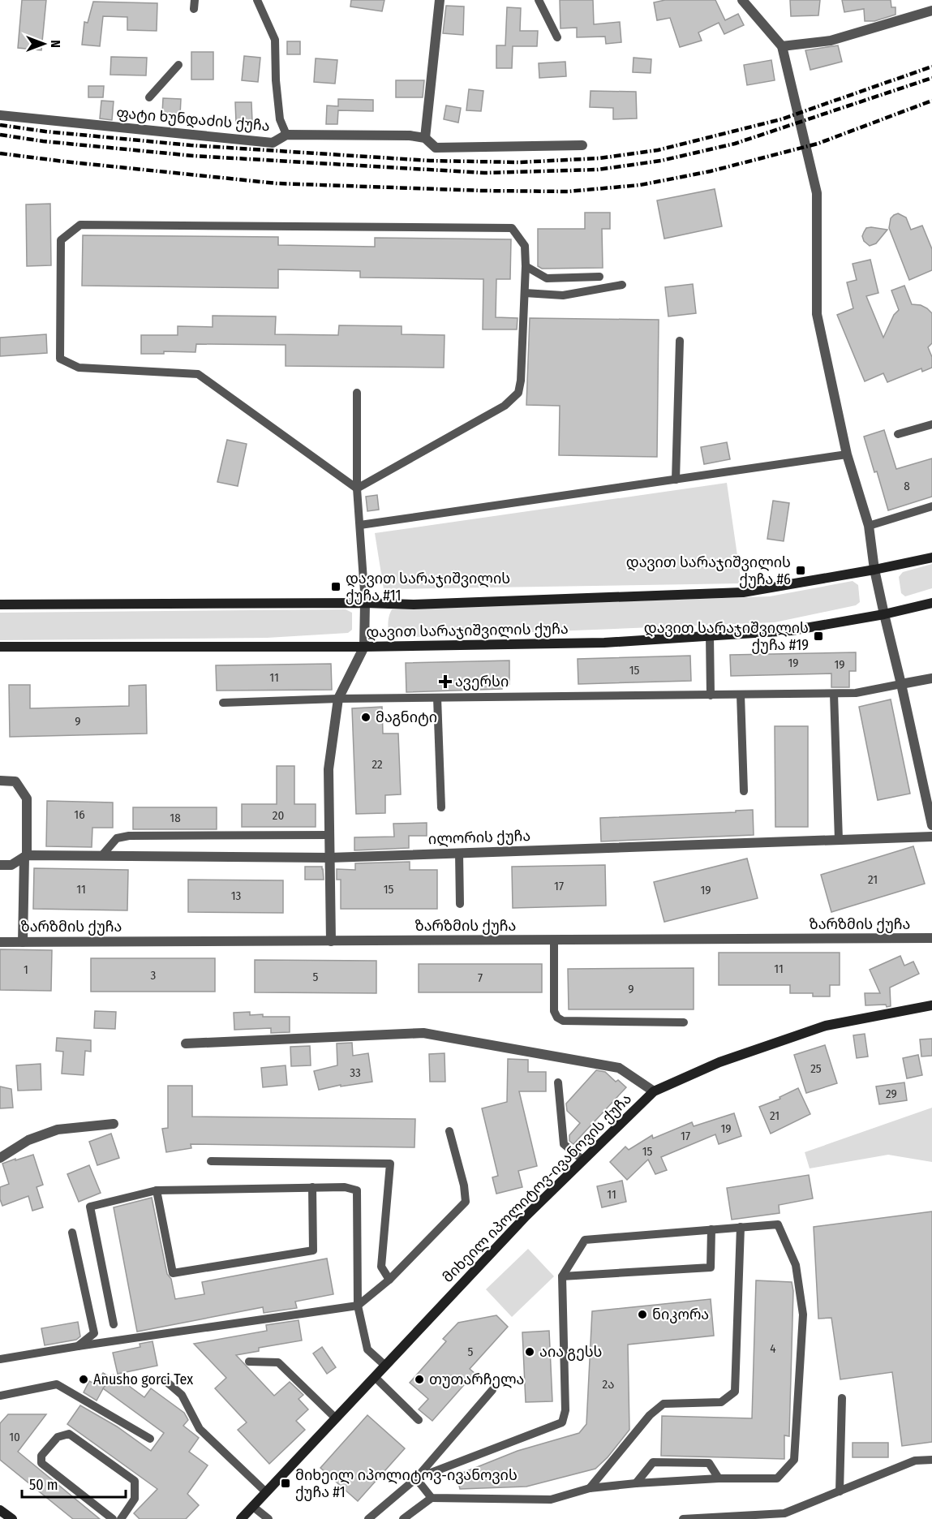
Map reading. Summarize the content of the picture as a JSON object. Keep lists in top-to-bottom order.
{
  "streets": {
    "main road": ["დავით სარაჯიშვილის ქუჩა", "მიხეილ იპოლიტოვ-ივანოვის ქუჩა"],
    "street": ["ფატი ხუნდაძის ქუჩა", "ილორის ქუჩა", "ზარზმის ქუჩა"]
  },
  "places": {
    "transit": [
      "დავით სარაჯიშვილის ქუჩა #6",
      "დავით სარაჯიშვილის ქუჩა #11",
      "დავით სარაჯიშვილის ქუჩა #19",
      "მიხეილ იპოლიტოვ-ივანოვის ქუჩა #1"
    ],
    "health": ["ავერსი"],
    "other": [
      "მაგნიტი",
      "ნიკორა",
      "აია გესს",
      "Anusho gorci Tex",
      "თუთარჩელა"
    ]
  },
  "house_numbers": [
    "8",
    "19",
    "19",
    "15",
    "11",
    "9",
    "22",
    "16",
    "20",
    "18",
    "21",
    "17",
    "11",
    "15",
    "19",
    "13",
    "11",
    "1",
    "3",
    "5",
    "7",
    "9",
    "25",
    "33",
    "29",
    "21",
    "19",
    "17",
    "15",
    "11",
    "4",
    "5",
    "2ა",
    "10"
  ],
  "scale_bar": "50 m",
  "north": "right"
}
